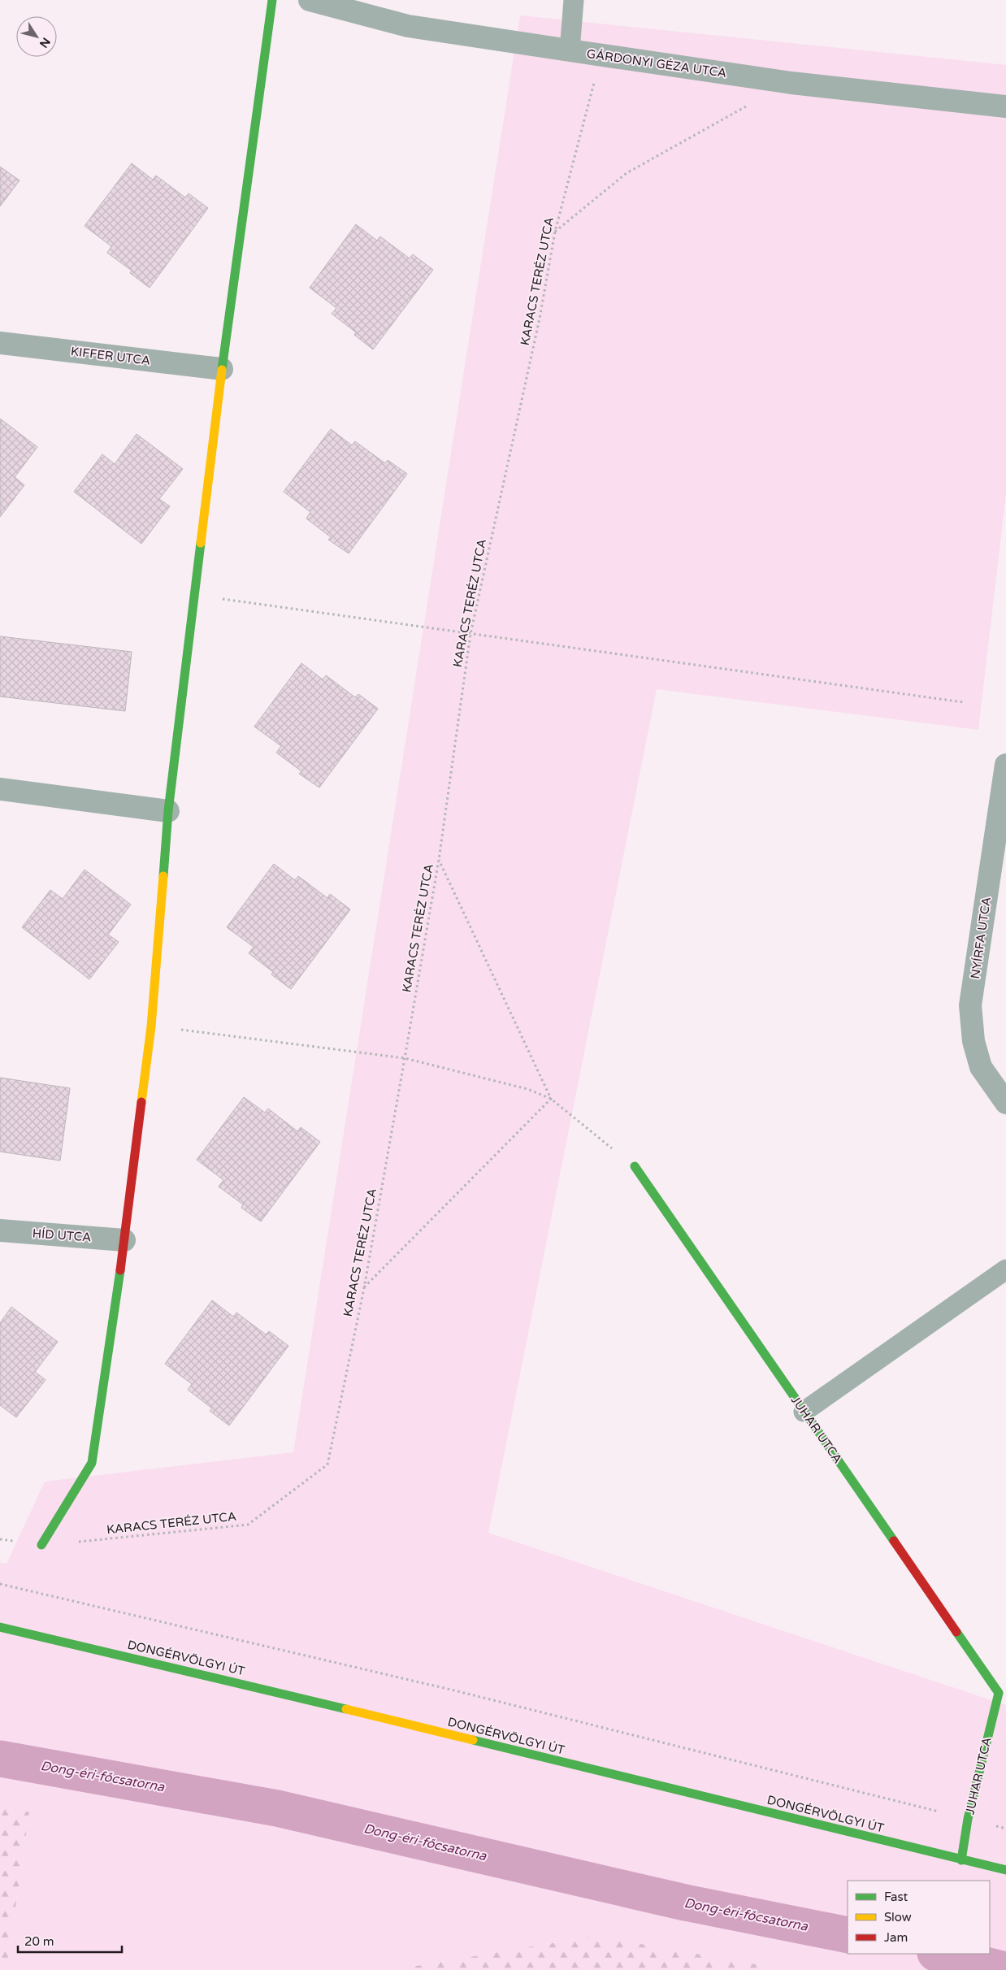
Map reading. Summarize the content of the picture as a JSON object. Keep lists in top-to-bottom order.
{
  "streets": {
    "street": [
      "GÁRDONYI GÉZA UTCA",
      "KIFFER UTCA",
      "NYÍRFA UTCA",
      "HÍD UTCA",
      "JUHAR UTCA",
      "DONGÉRVÖLGYI ÚT"
    ],
    "path": ["KARACS TERÉZ UTCA"]
  },
  "crossings": [
    ["GÁRDONYI GÉZA UTCA", "KARACS TERÉZ UTCA"],
    ["JUHAR UTCA", "DONGÉRVÖLGYI ÚT"]
  ],
  "water": ["Dong-éri-főcsatorna"],
  "legend": ["Fast", "Slow", "Jam"],
  "scale_bar": "20 m",
  "north": "bottom right"
}
